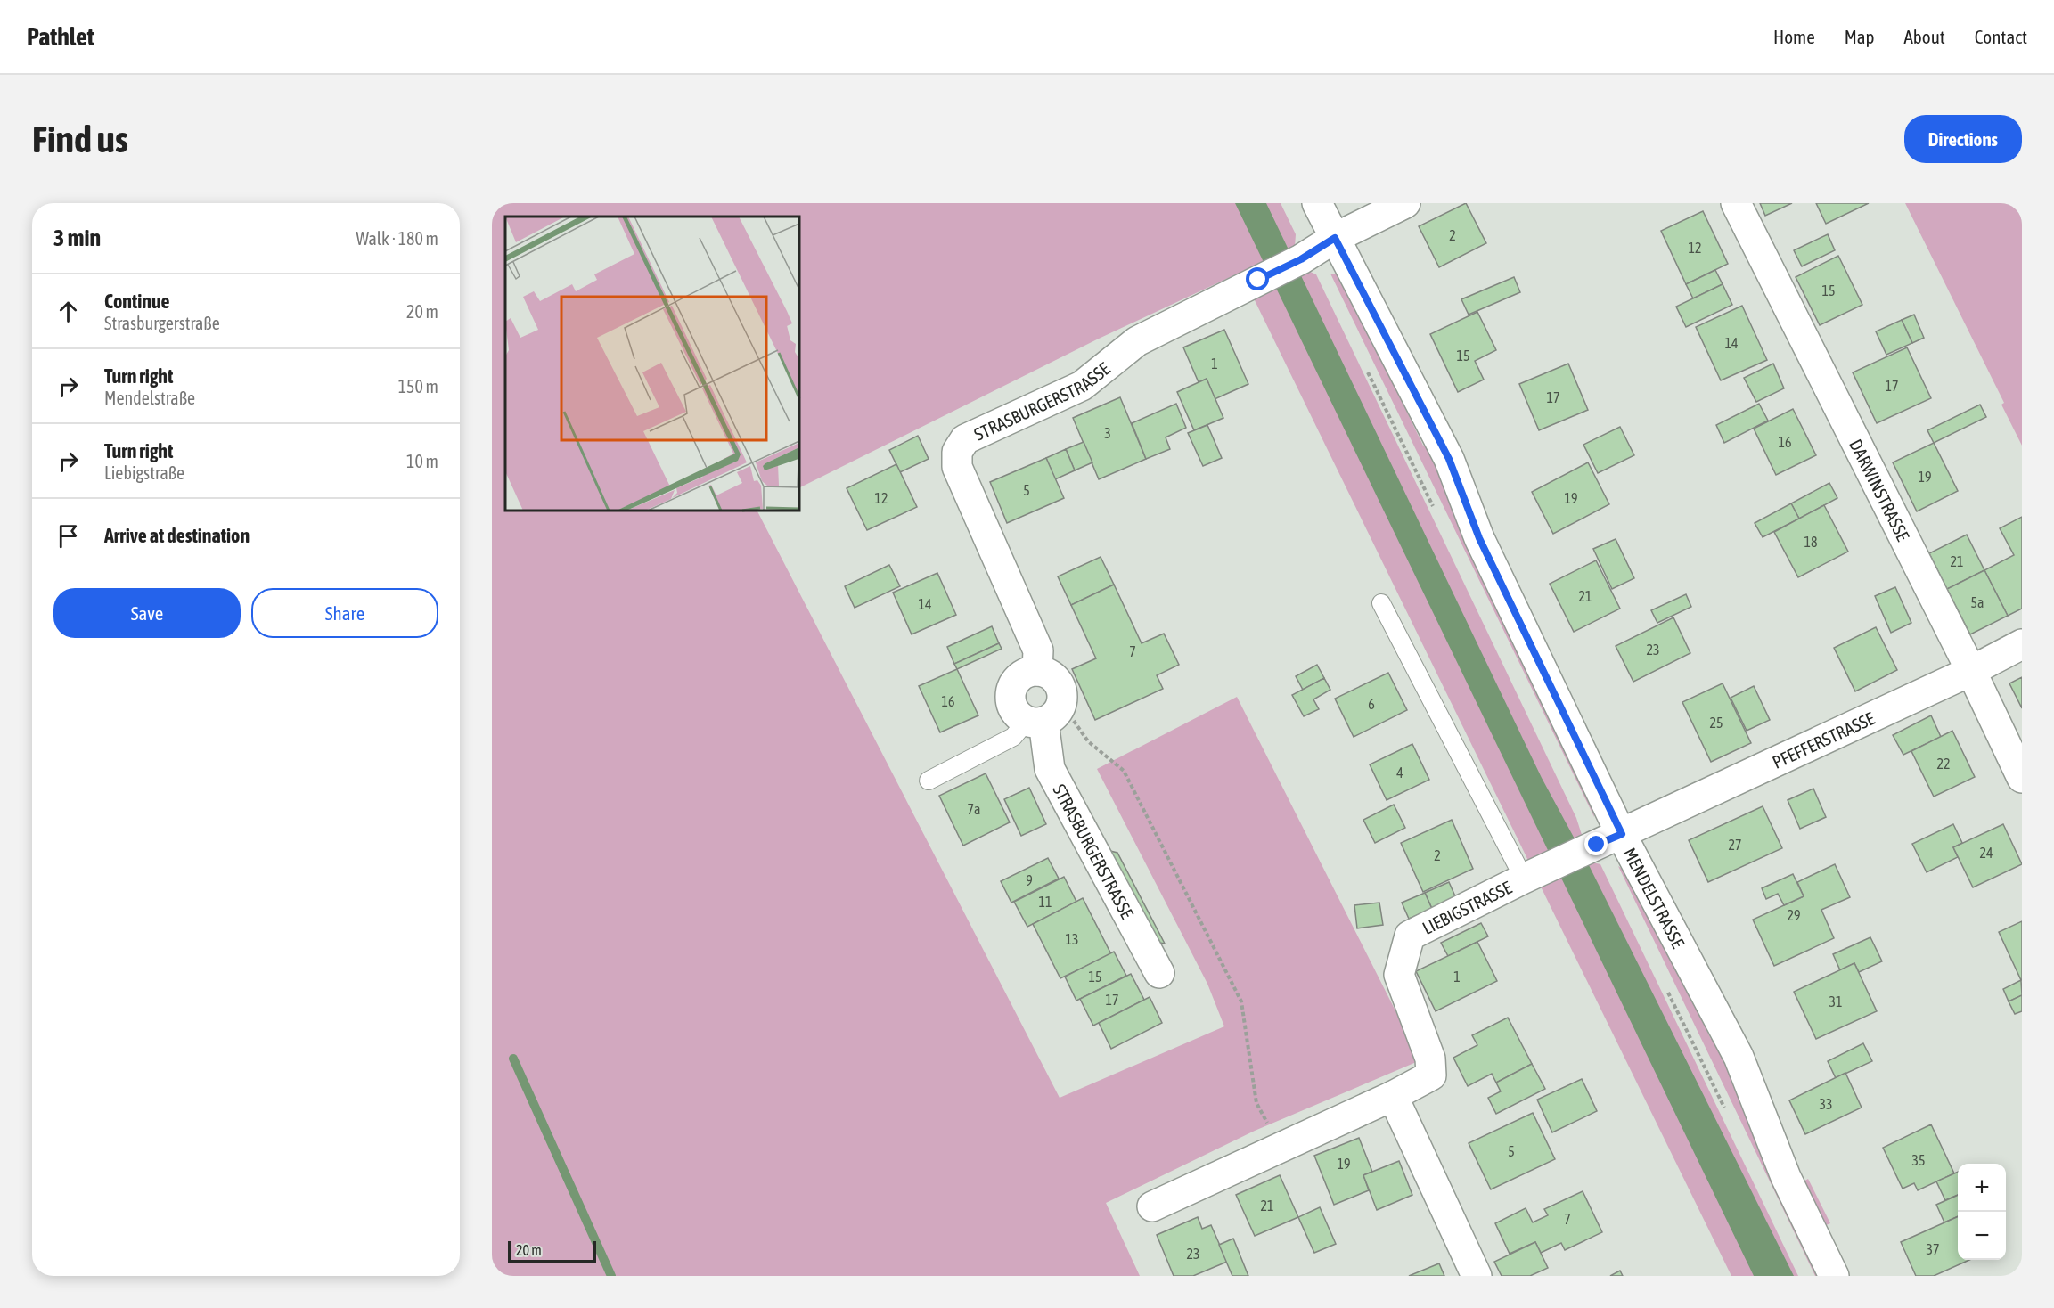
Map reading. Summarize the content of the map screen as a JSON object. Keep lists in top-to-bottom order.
{
  "streets": {
    "street": [
      "STRASBURGERSTRASSE",
      "DARWINSTRASSE",
      "PFEFFERSTRASSE",
      "MENDELSTRASSE",
      "LIEBIGSTRASSE"
    ]
  },
  "crossings": [
    ["STRASBURGERSTRASSE", "MENDELSTRASSE"],
    ["DARWINSTRASSE", "PFEFFERSTRASSE"],
    ["PFEFFERSTRASSE", "MENDELSTRASSE"],
    ["PFEFFERSTRASSE", "LIEBIGSTRASSE"],
    ["MENDELSTRASSE", "LIEBIGSTRASSE"]
  ],
  "house_numbers": [
    "2",
    "12",
    "15",
    "14",
    "15",
    "1",
    "17",
    "17",
    "3",
    "16",
    "19",
    "5",
    "12",
    "19",
    "18",
    "21",
    "21",
    "5a",
    "14",
    "23",
    "7",
    "16",
    "6",
    "25",
    "22",
    "4",
    "7a",
    "27",
    "24",
    "2",
    "9",
    "11",
    "29",
    "13",
    "15",
    "1",
    "17",
    "31",
    "33",
    "5",
    "35",
    "19",
    "21",
    "7",
    "37",
    "23"
  ],
  "scale_bar": "20 m",
  "page": {
    "header": "Pathlet",
    "nav": [
      "Home",
      "Map",
      "About",
      "Contact"
    ],
    "buttons": [
      "Directions",
      ["Save", "Share"]
    ],
    "title": "Find us",
    "heading": ["3 min", "Walk · 180 m"],
    "list": [
      ["Continue", "Strasburgerstraße", "20 m"],
      ["Turn right", "Mendelstraße", "150 m"],
      ["Turn right", "Liebigstraße", "10 m"],
      "Arrive at destination"
    ],
    "map_buttons": ["+", "−"],
    "scale": "20 m"
  }
}
